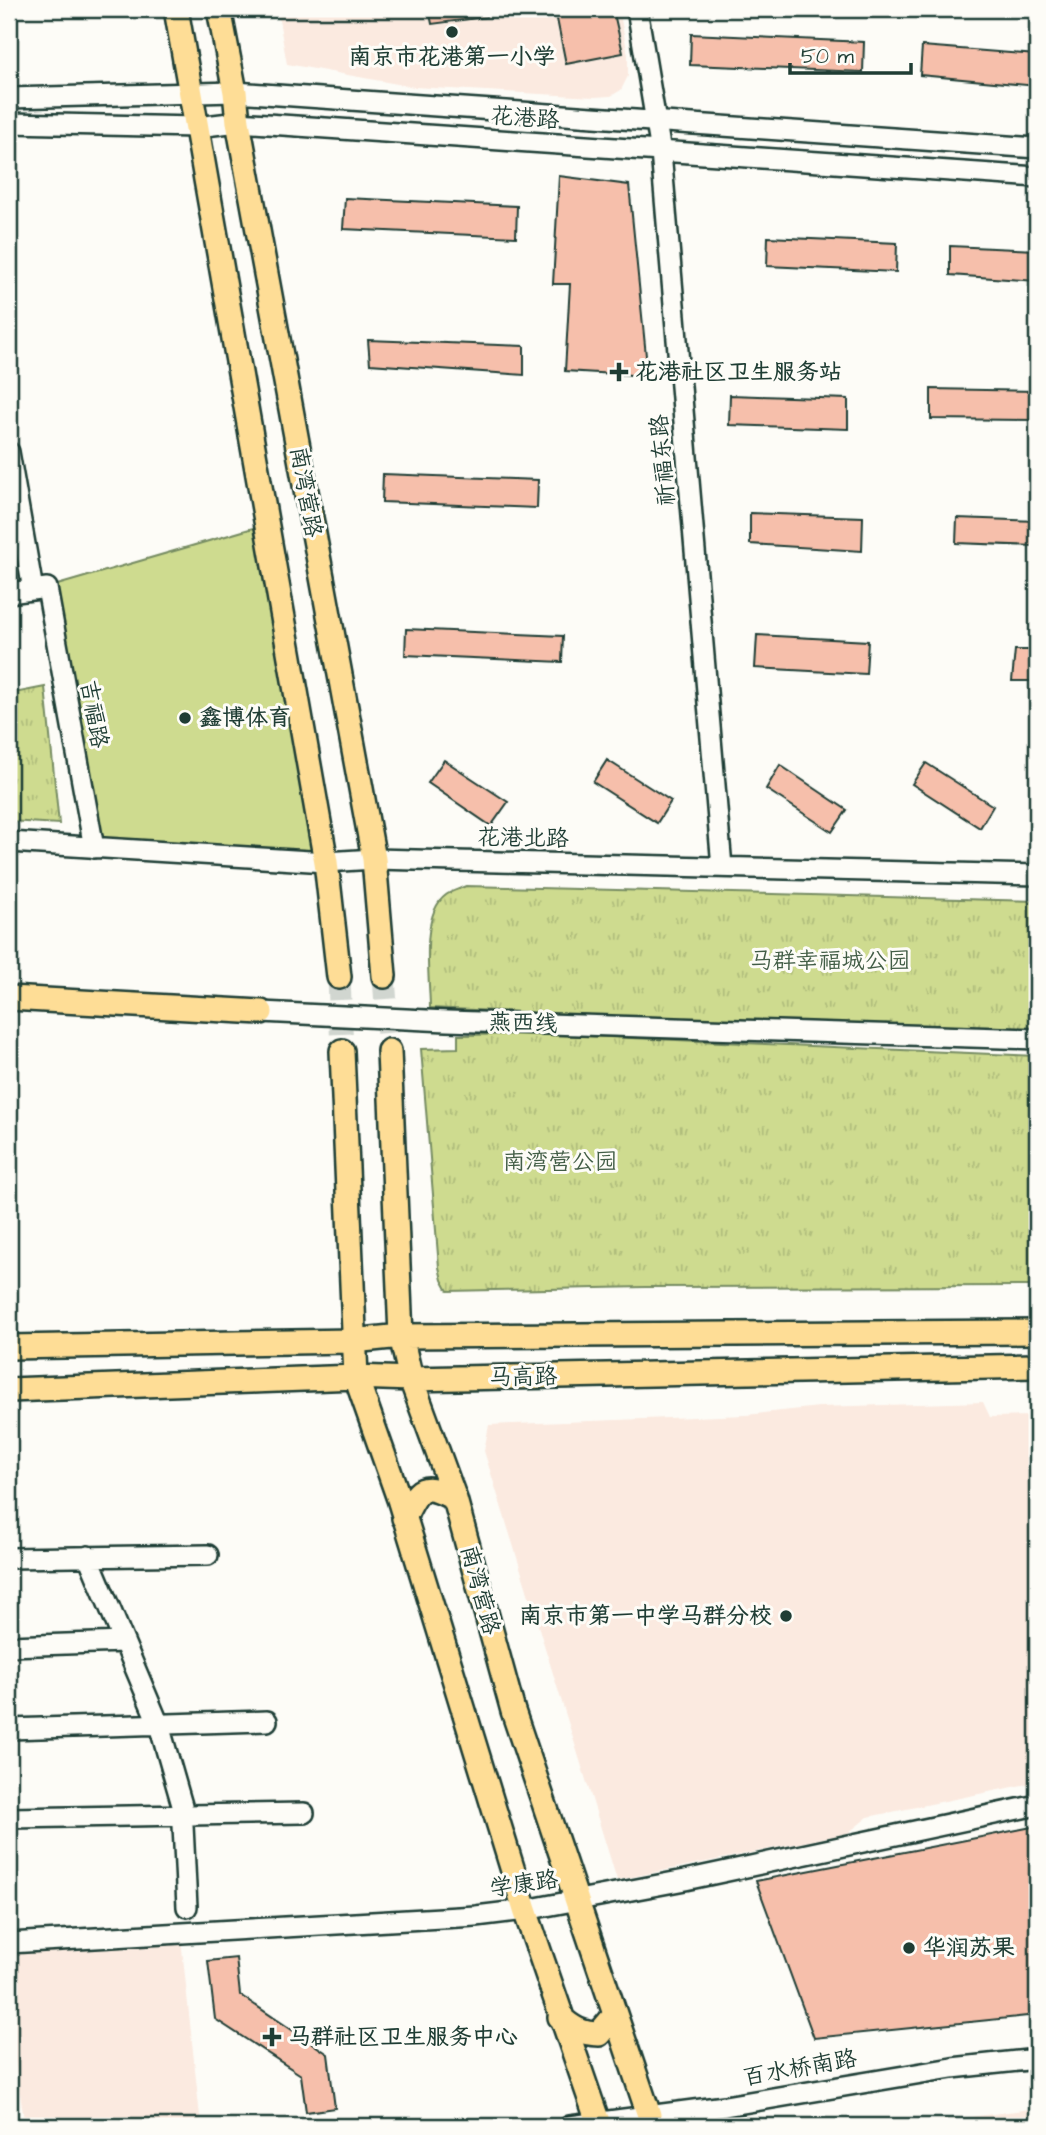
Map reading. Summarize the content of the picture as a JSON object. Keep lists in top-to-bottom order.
{
  "streets": {
    "main road": ["南湾营路", "燕西线", "马高路"],
    "street": [
      "花港路",
      "祈福东路",
      "吉福路",
      "花港北路",
      "学康路",
      "百水桥南路"
    ]
  },
  "crossings": [
    ["花港路", "祈福东路"],
    ["花港路", "南湾营路"],
    ["祈福东路", "花港北路"],
    ["南湾营路", "花港北路"],
    ["南湾营路", "马高路"],
    ["南湾营路", "学康路"],
    ["南湾营路", "百水桥南路"],
    ["吉福路", "花港北路"]
  ],
  "parks": ["马群幸福城公园", "南湾营公园"],
  "places": {
    "other": [
      "南京市花港第一小学",
      "鑫博体育",
      "南京市第一中学马群分校",
      "华润苏果"
    ],
    "health": ["花港社区卫生服务站", "马群社区卫生服务中心"]
  },
  "scale_bar": "50 m"
}
